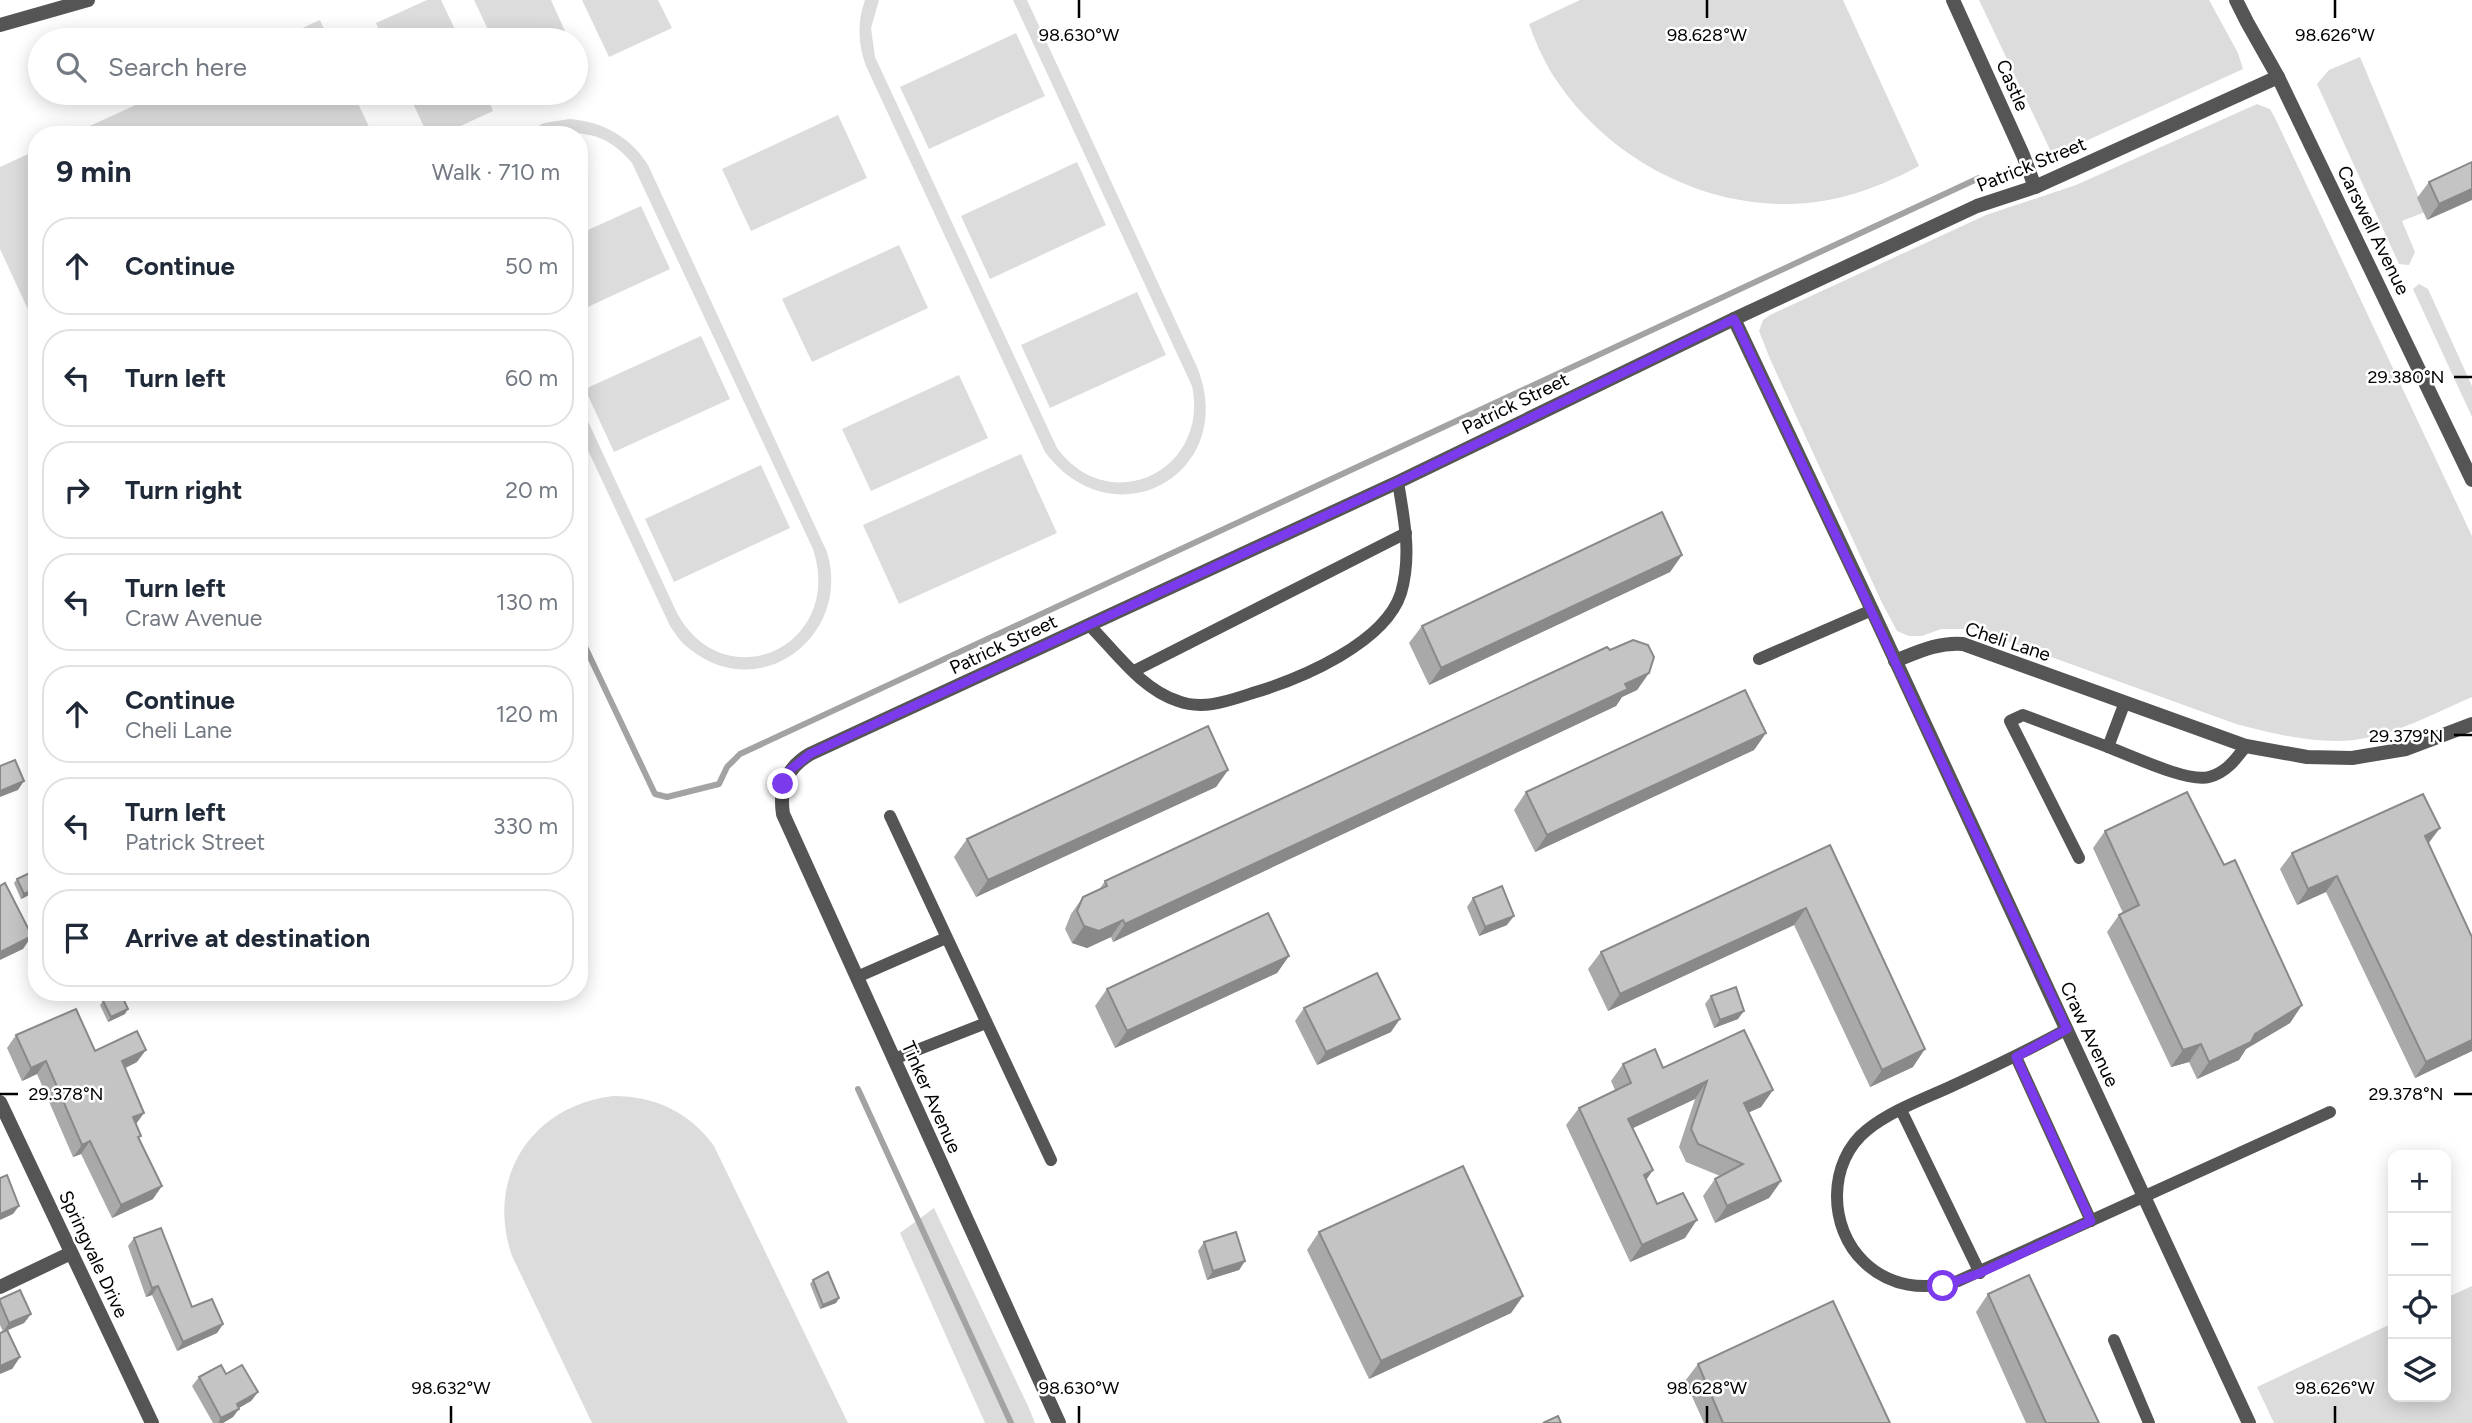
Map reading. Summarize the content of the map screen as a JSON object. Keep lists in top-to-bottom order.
{
  "streets": {
    "street": [
      "Castle",
      "Patrick Street",
      "Carswell Avenue",
      "Cheli Lane",
      "Craw Avenue",
      "Tinker Avenue",
      "Springvale Drive"
    ]
  },
  "crossings": [
    ["Castle", "Patrick Street"],
    ["Patrick Street", "Carswell Avenue"],
    ["Patrick Street", "Tinker Avenue"],
    ["Cheli Lane", "Craw Avenue"]
  ],
  "page": {
    "search": "Search here",
    "heading": ["9 min", "Walk · 710 m"],
    "list": [
      ["Continue", "50 m"],
      ["Turn left", "60 m"],
      ["Turn right", "20 m"],
      ["Turn left", "Craw Avenue", "130 m"],
      ["Continue", "Cheli Lane", "120 m"],
      ["Turn left", "Patrick Street", "330 m"],
      "Arrive at destination"
    ],
    "map_buttons": ["+", "−"]
  },
  "coordinates": [
    "98.630°W",
    "98.628°W",
    "98.626°W",
    "29.380°N",
    "29.379°N",
    "29.378°N",
    "98.632°W"
  ]
}
